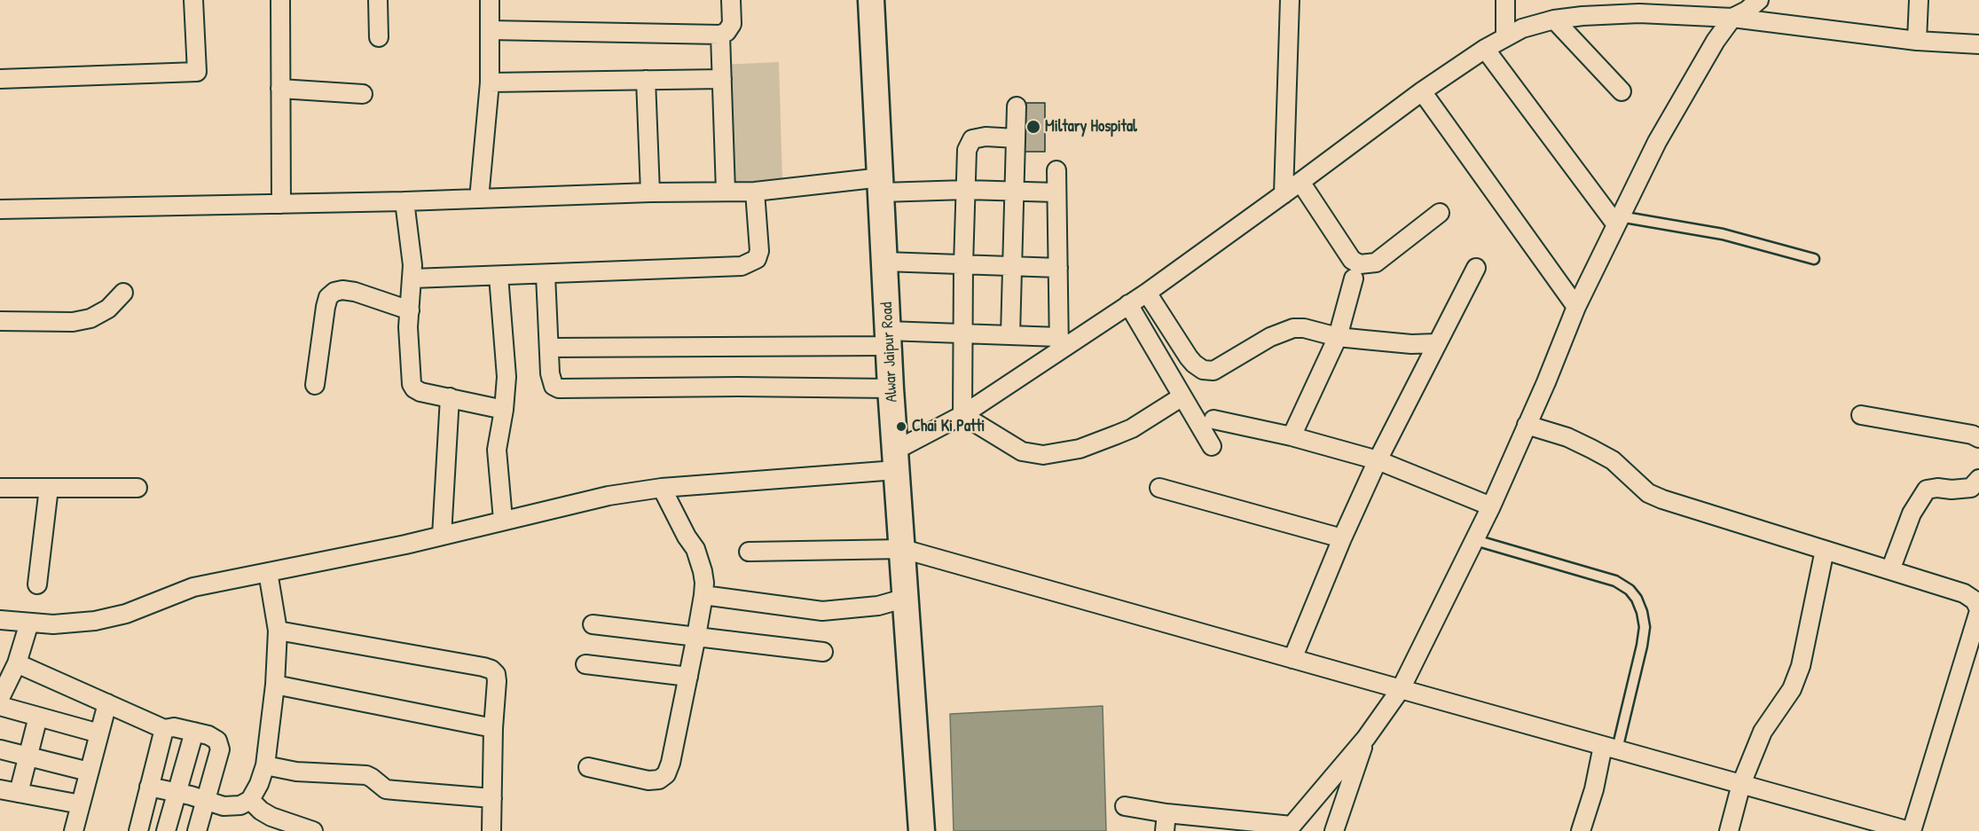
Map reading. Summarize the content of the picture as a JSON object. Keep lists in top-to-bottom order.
{
  "streets": {
    "main road": ["Alwar Jaipur Road"]
  },
  "places": ["Miltary Hospital", "Chai Ki Patti"]
}
